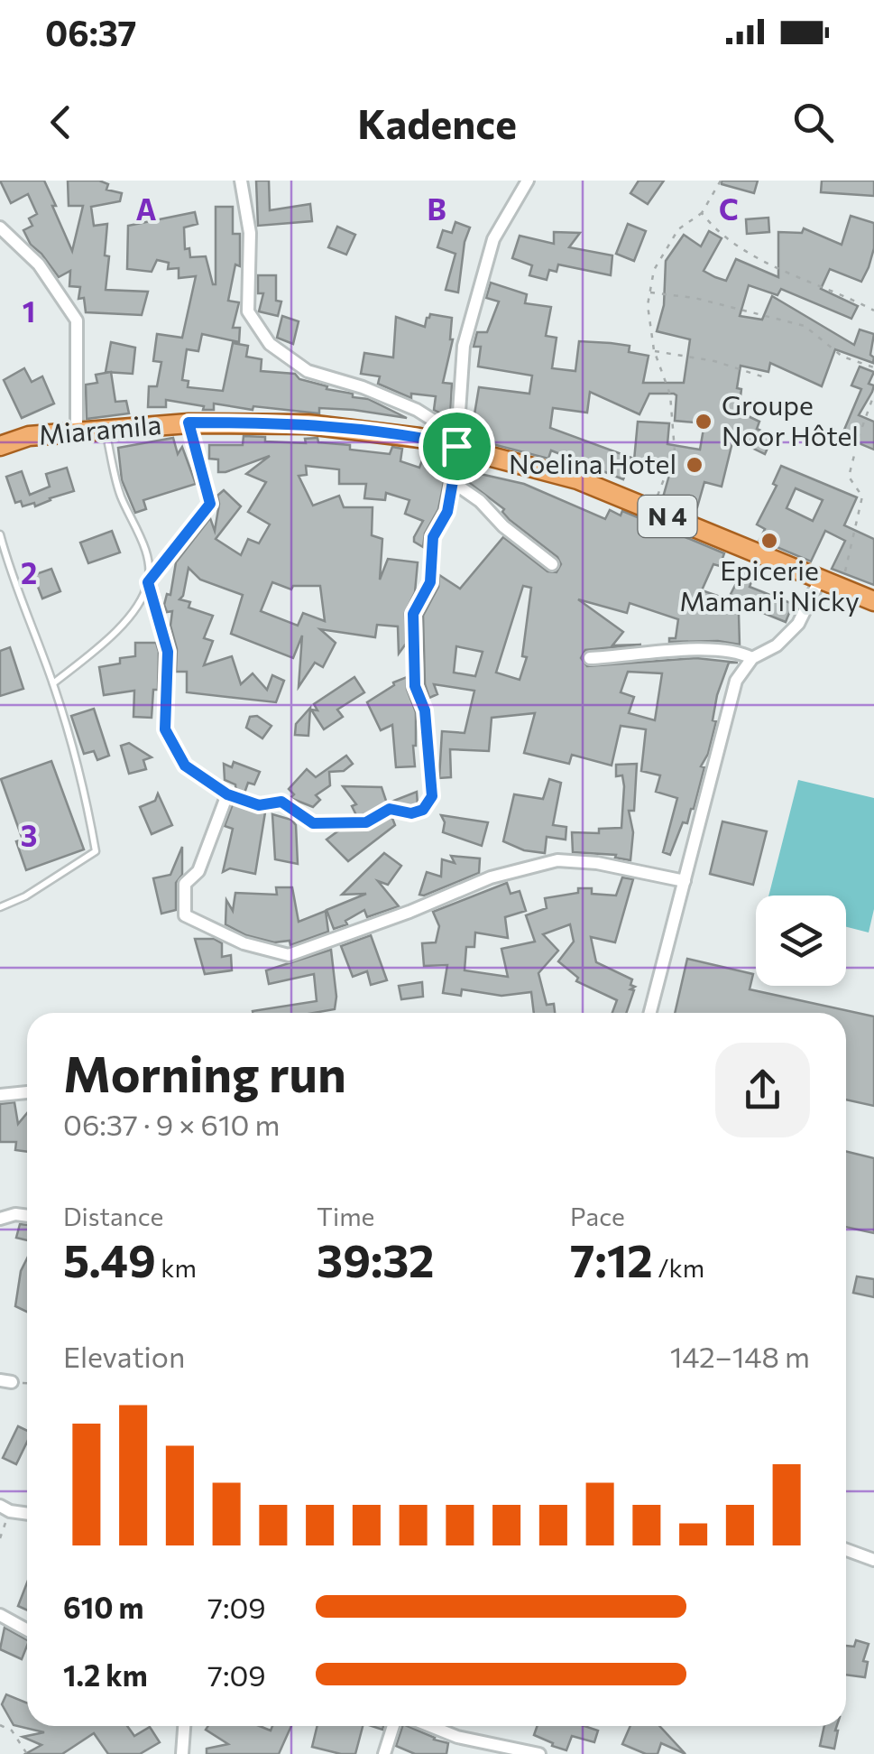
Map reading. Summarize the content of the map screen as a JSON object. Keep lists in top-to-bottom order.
{
  "streets": {
    "main road": ["Miaramila", "N 4"]
  },
  "places": ["Groupe Noor Hôtel", "Noelina Hotel", "Epicerie Maman'i Nicky"],
  "page": {
    "status": "06:37",
    "header": "Kadence",
    "heading": ["Morning run", "06:37 · 9 × 610 m"],
    "stats": [
      ["Distance", "5.49 km"],
      ["Time", "39:32"],
      ["Pace", "7:12 /km"]
    ],
    "chart": ["Elevation", "142–148 m"],
    "list": [
      {
        "name": "610 m",
        "note": "7:09"
      },
      {
        "name": "1.2 km",
        "note": "7:09"
      }
    ]
  },
  "grid": {
    "columns": ["A", "B", "C"],
    "rows": ["1", "2", "3"]
  }
}
